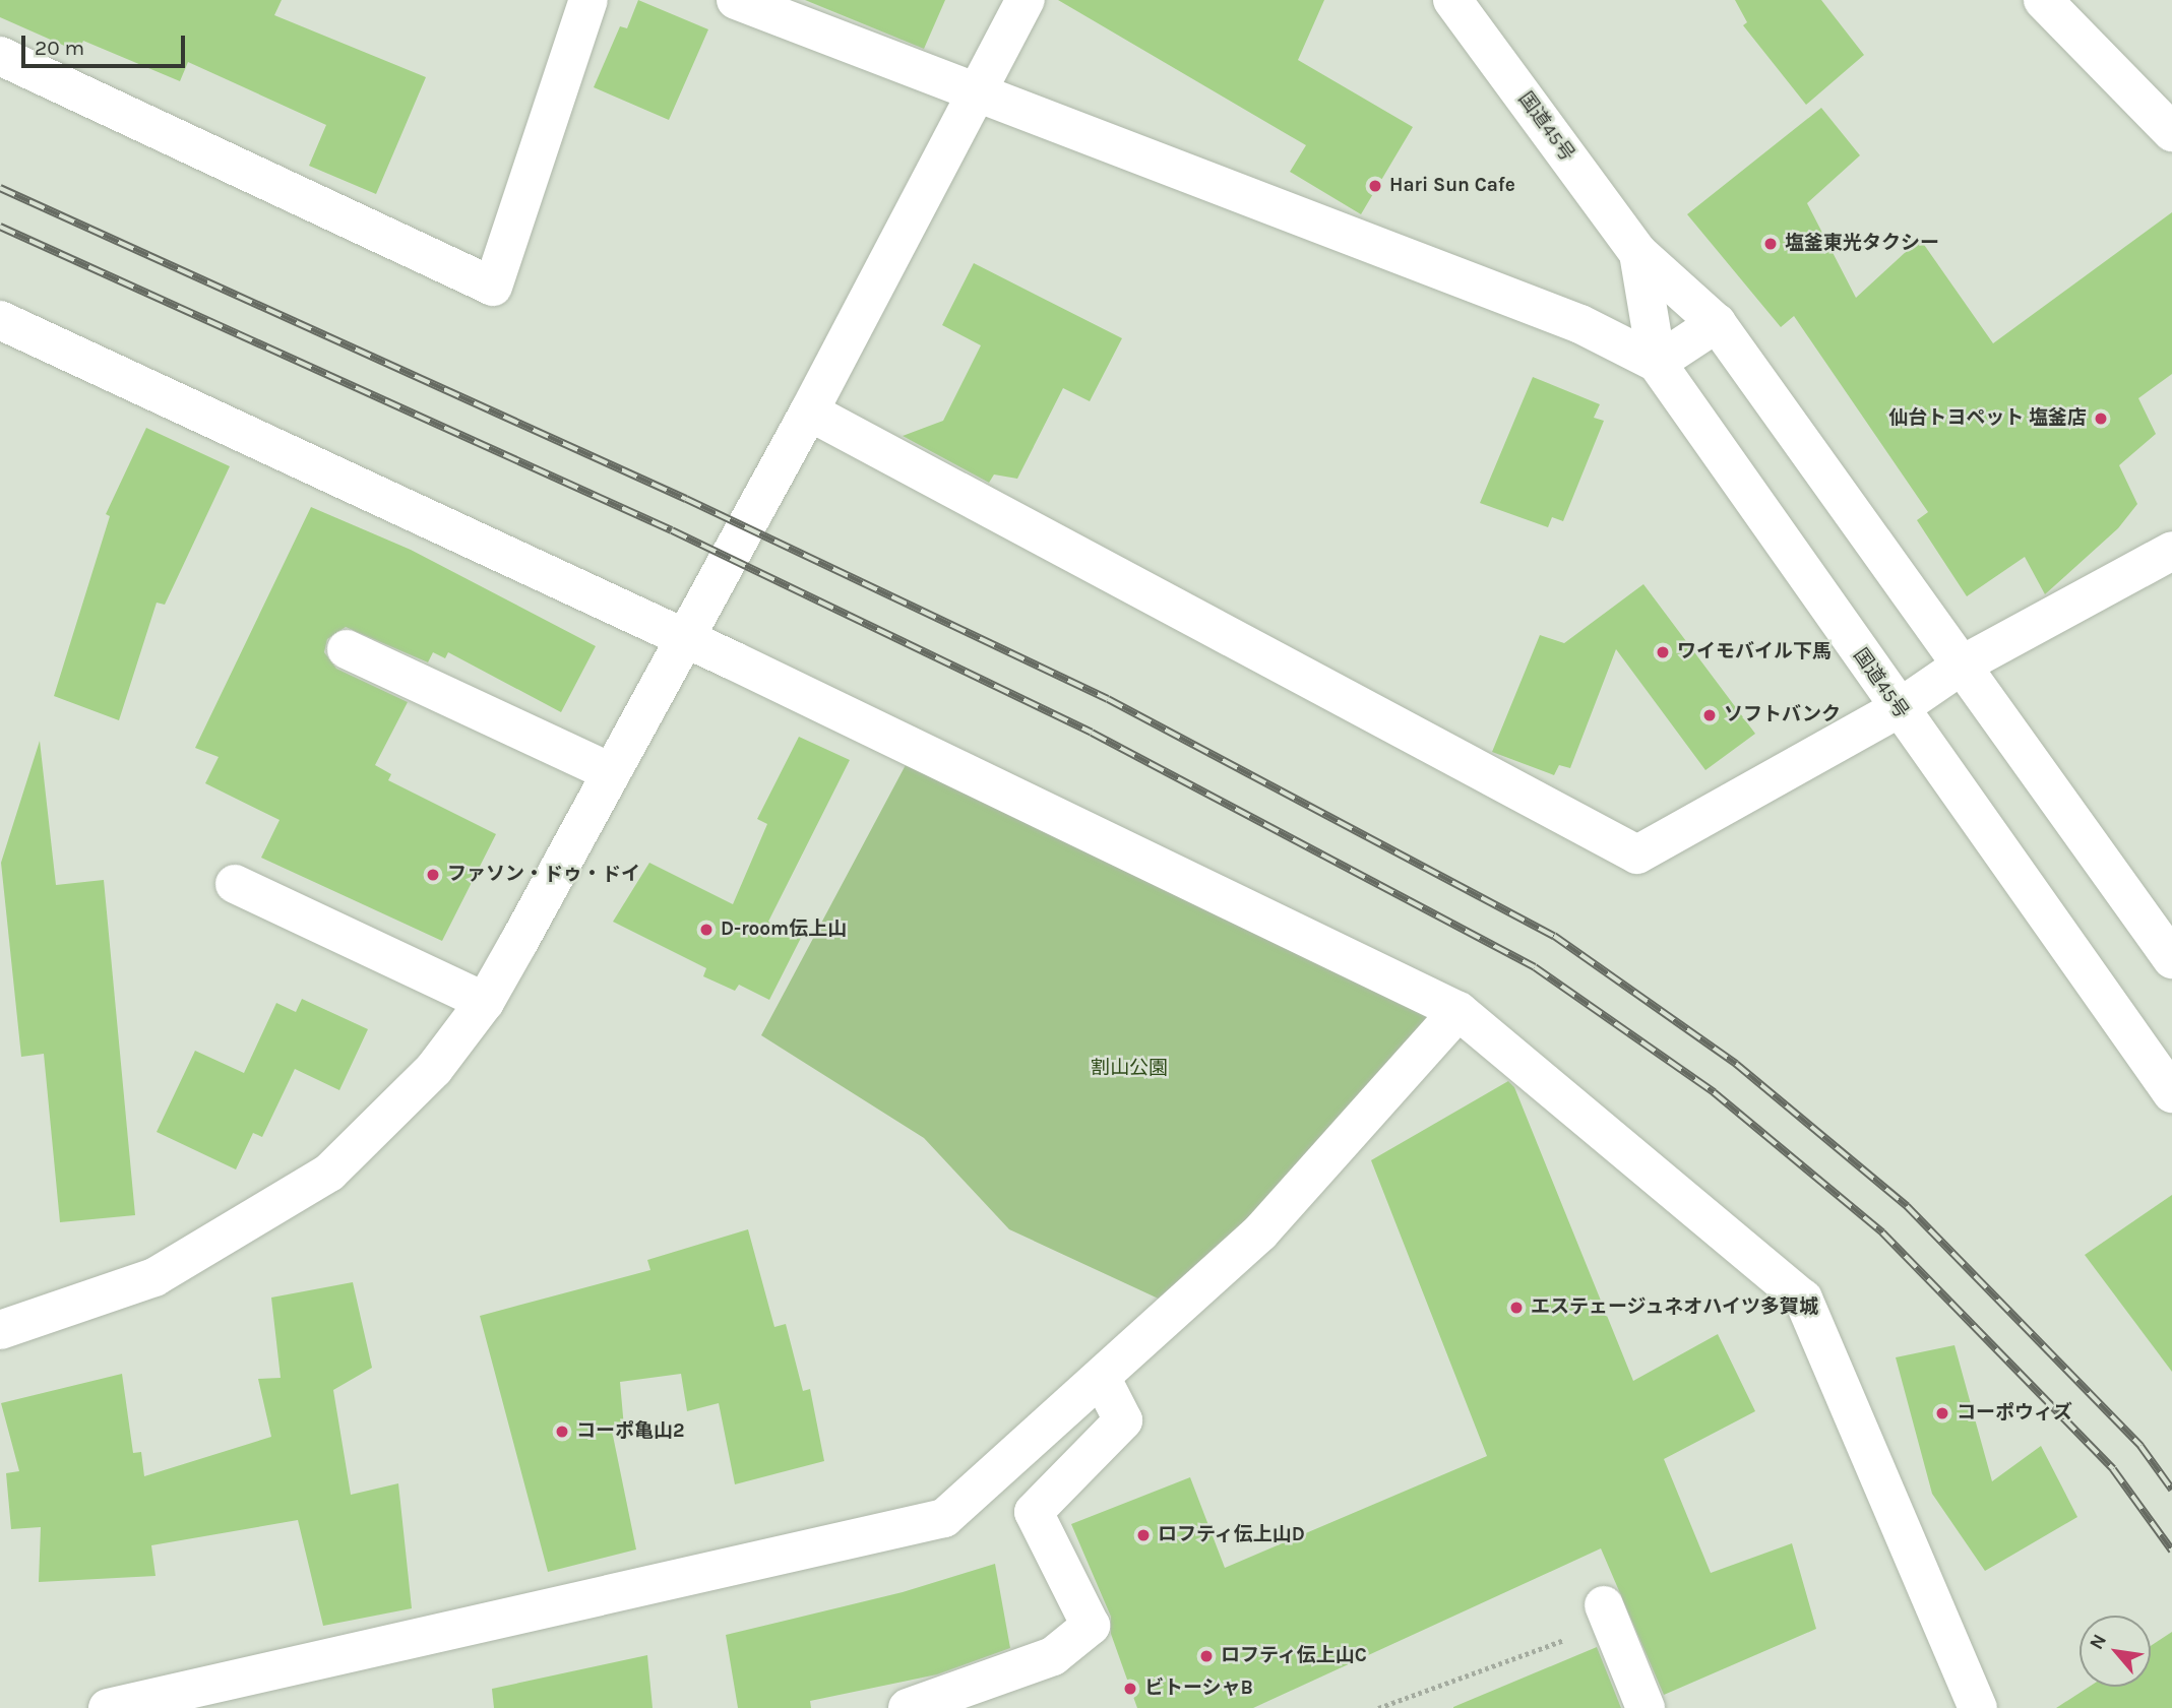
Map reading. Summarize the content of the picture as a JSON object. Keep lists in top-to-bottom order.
{
  "streets": {
    "main road": ["国道45号"]
  },
  "parks": ["割山公園"],
  "places": [
    "Hari Sun Cafe",
    "塩釜東光タクシー",
    "仙台トヨペット 塩釜店",
    "ワイモバイル下馬",
    "ソフトバンク",
    "ファソン・ドゥ・ドイ",
    "D-room伝上山",
    "エステェージュネオハイツ多賀城",
    "コーポウィズ",
    "コーポ亀山2",
    "ロフティ伝上山D",
    "ロフティ伝上山C",
    "ビトーシャB"
  ],
  "scale_bar": "20 m",
  "north": "top left"
}
